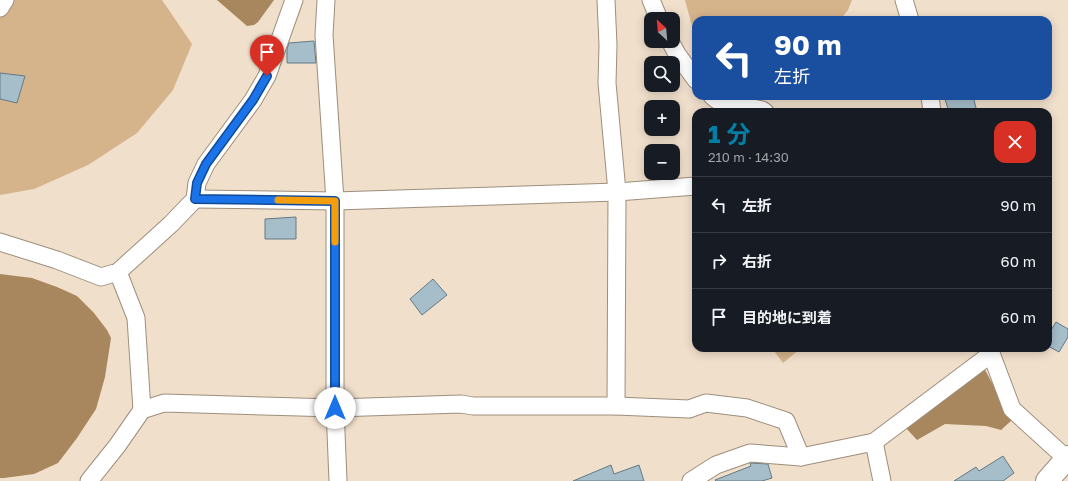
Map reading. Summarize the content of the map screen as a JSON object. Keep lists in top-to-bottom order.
{
  "north": "top left",
  "page": {
    "map_buttons": ["+", "−"],
    "turn": ["90 m", "左折"],
    "heading": ["1 分", "210 m · 14:30"],
    "list": [
      {
        "name": "左折",
        "value": "90 m"
      },
      {
        "name": "右折",
        "value": "60 m"
      },
      {
        "name": "目的地に到着",
        "value": "60 m"
      }
    ]
  }
}
